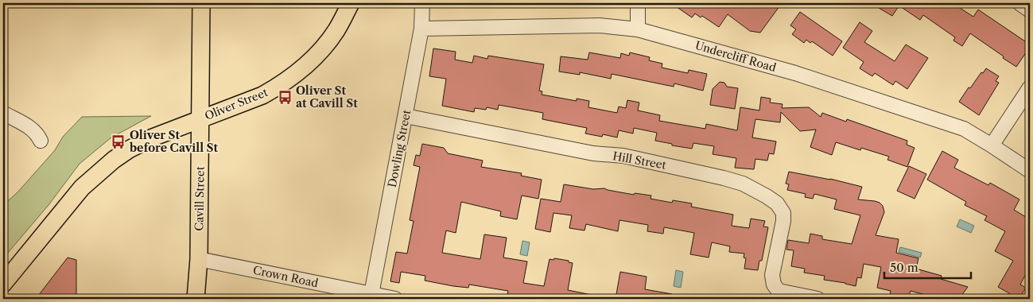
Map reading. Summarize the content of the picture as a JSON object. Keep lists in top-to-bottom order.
{
  "streets": {
    "main road": ["Oliver Street", "Cavill Street"],
    "street": [
      "Undercliff Road",
      "Dowling Street",
      "Hill Street",
      "Crown Road"
    ]
  },
  "crossings": [
    ["Undercliff Road", "Dowling Street"],
    ["Oliver Street", "Cavill Street"],
    ["Dowling Street", "Hill Street"],
    ["Dowling Street", "Crown Road"],
    ["Cavill Street", "Crown Road"]
  ],
  "places": {
    "bus stop": ["Oliver St at Cavill St", "Oliver St before Cavill St"]
  },
  "scale_bar": "50 m"
}
